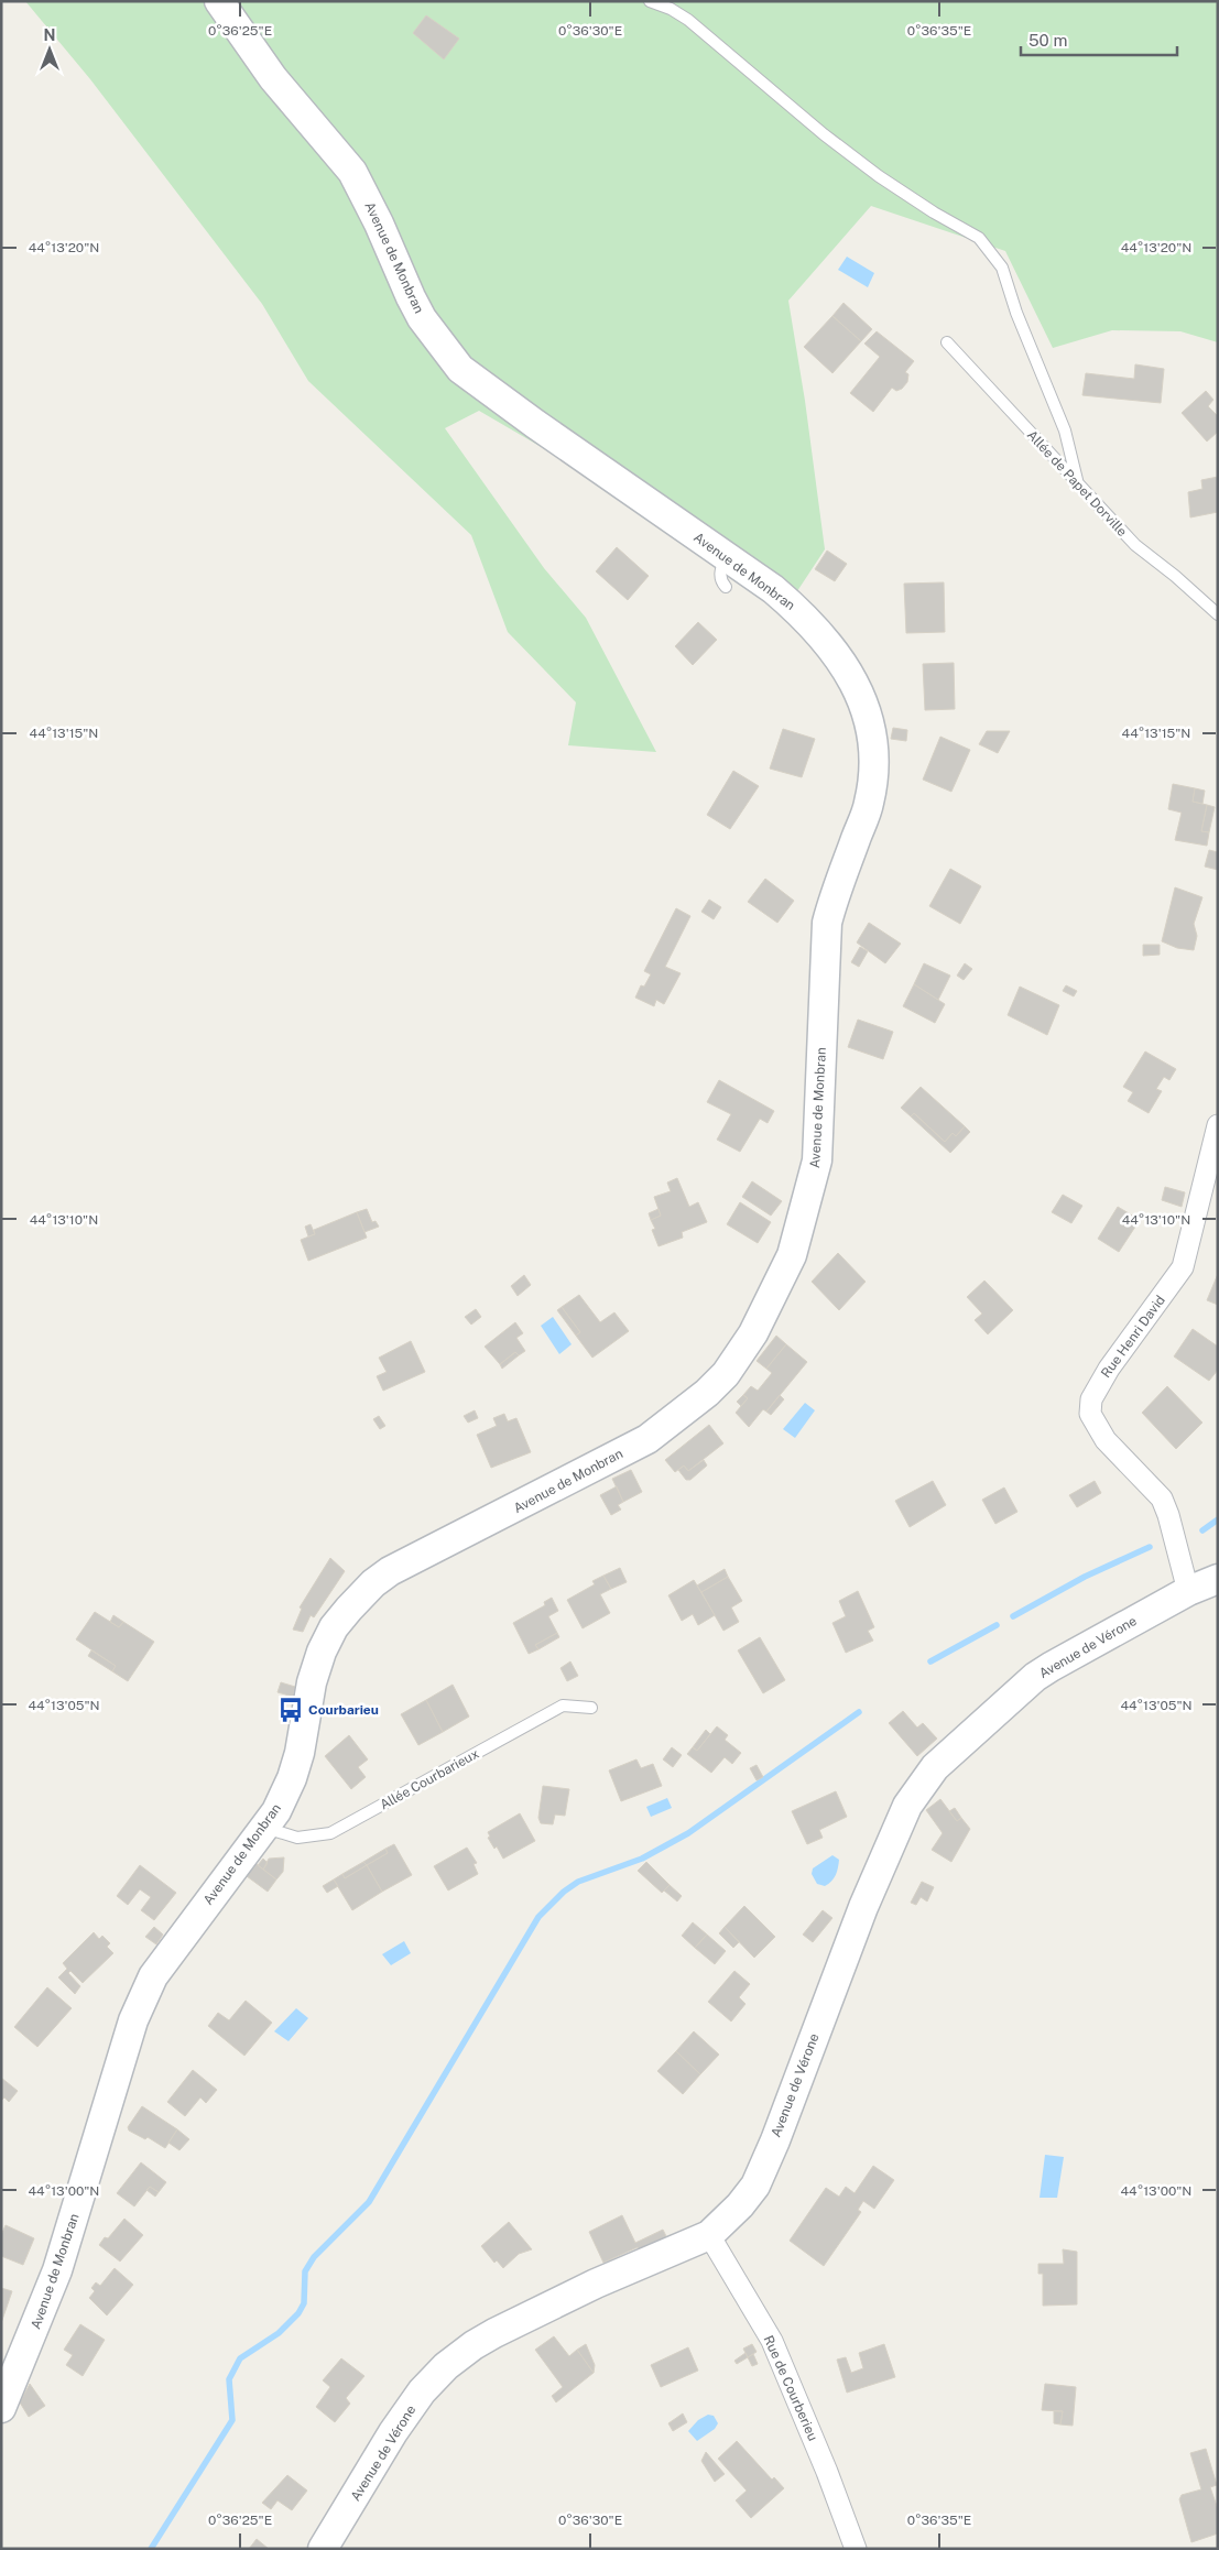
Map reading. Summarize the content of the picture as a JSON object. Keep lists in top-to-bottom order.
{
  "streets": {
    "street": [
      "Avenue de Monbran",
      "Rue Henri David",
      "Avenue de Vérone",
      "Rue de Courberieu"
    ],
    "lane": ["Allée de Papet Dorville", "Allée Courbarieux"]
  },
  "crossings": [
    ["Avenue de Monbran", "Allée Courbarieux"],
    ["Rue Henri David", "Avenue de Vérone"],
    ["Avenue de Vérone", "Rue de Courberieu"]
  ],
  "places": {
    "bus stop": ["Courbarieu"]
  },
  "scale_bar": "50 m",
  "north": "top",
  "coordinates": [
    "0°36'25\"E",
    "0°36'30\"E",
    "0°36'35\"E",
    "44°13'20\"N",
    "44°13'15\"N",
    "44°13'10\"N",
    "44°13'05\"N",
    "44°13'00\"N"
  ]
}
